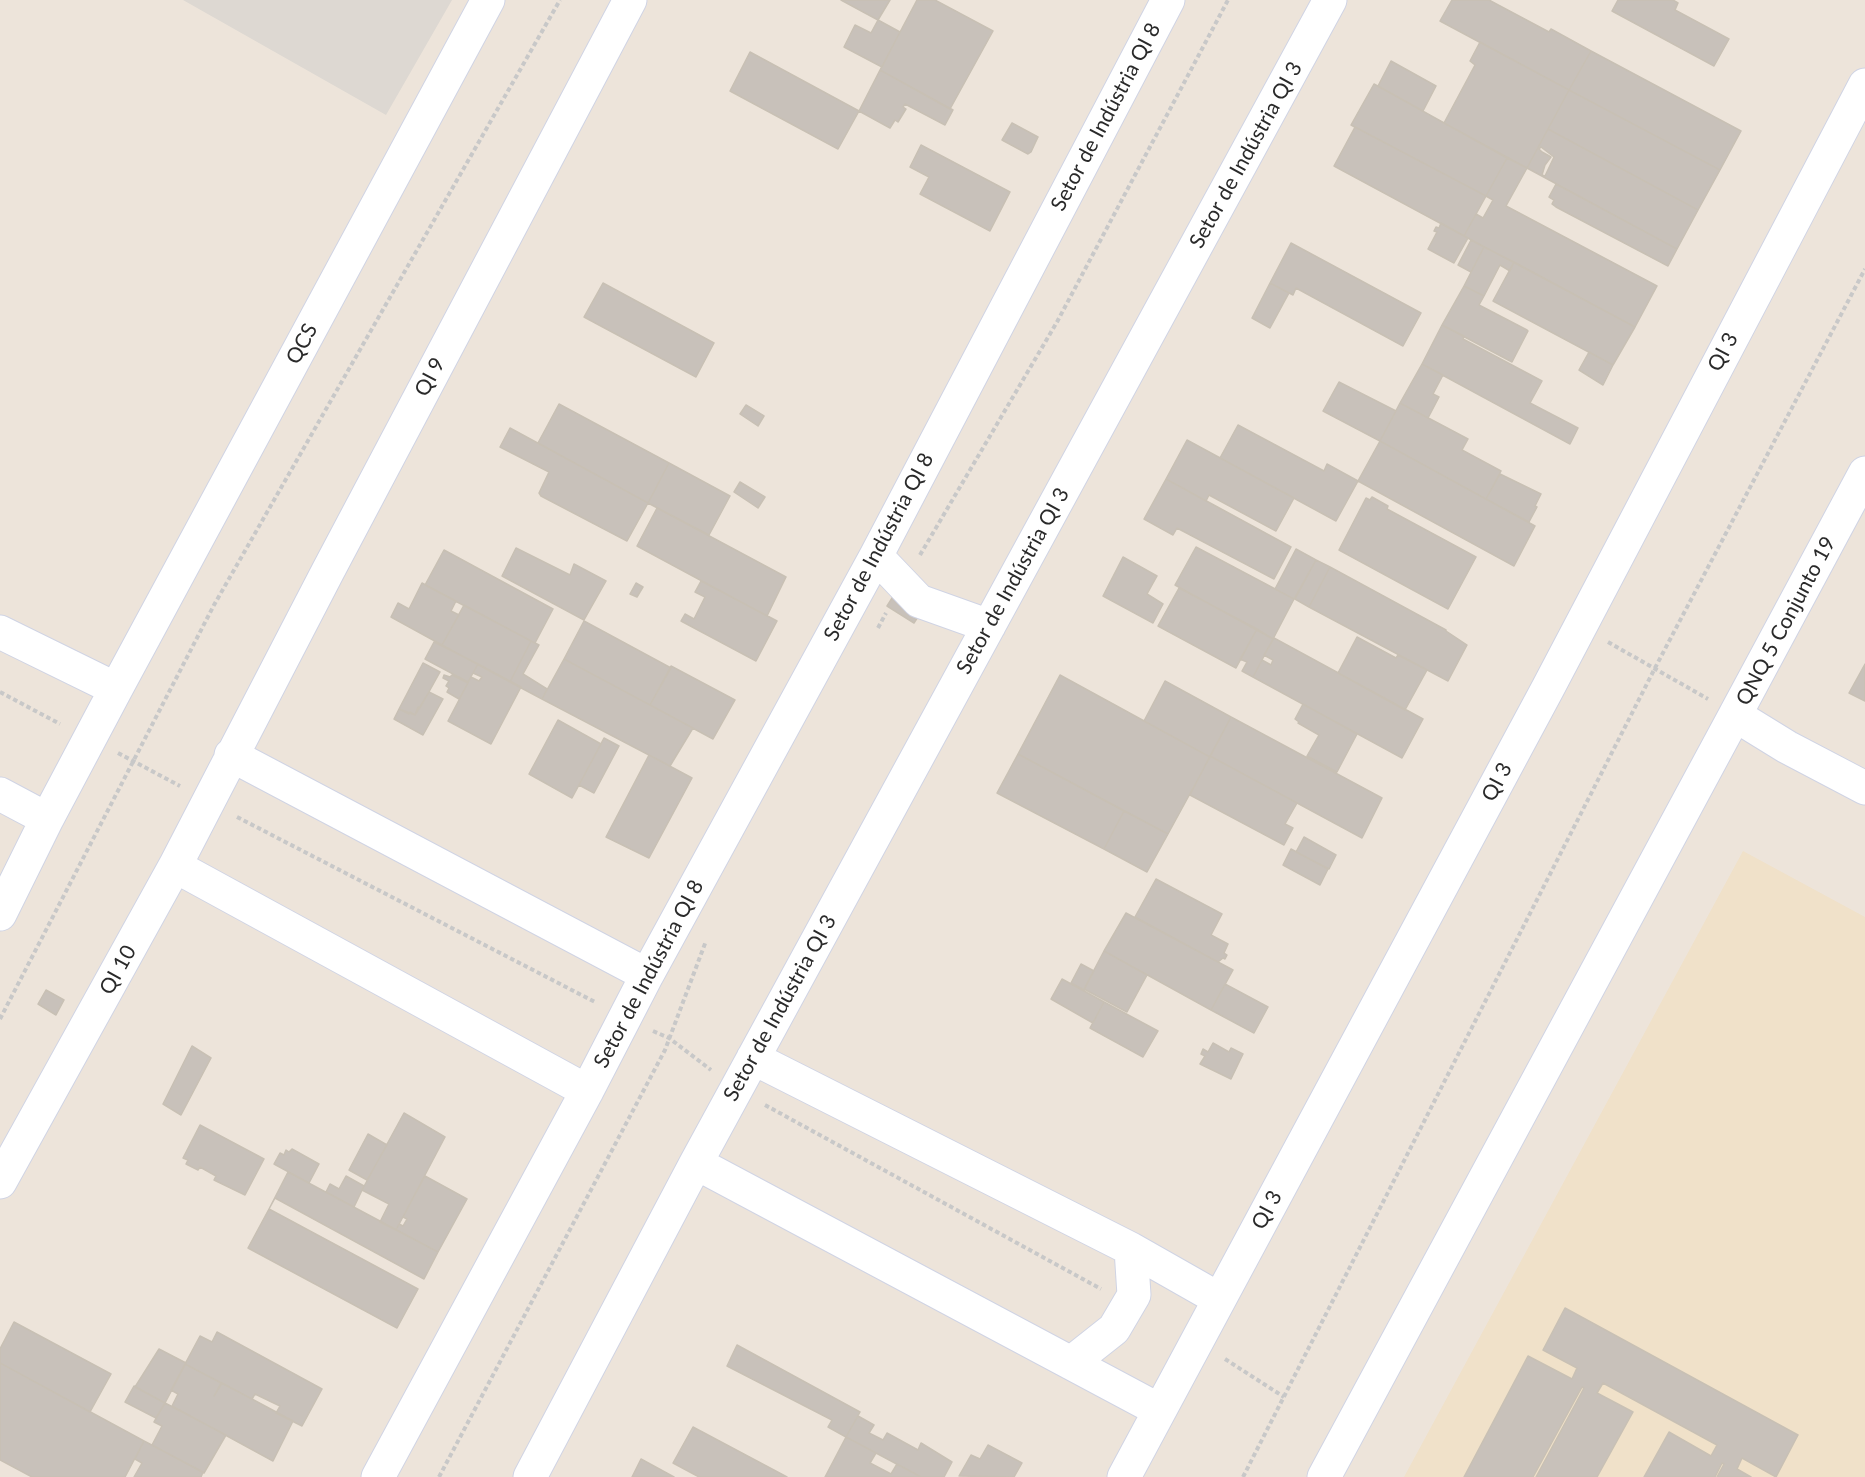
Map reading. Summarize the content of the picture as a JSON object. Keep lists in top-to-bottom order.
{
  "streets": {
    "street": [
      "Setor de Indústria QI 8",
      "Setor de Indústria QI 3",
      "QCS",
      "QI 3",
      "QI 9",
      "QNQ 5 Conjunto 19",
      "QI 10"
    ]
  },
  "crossings": [
    ["QI 9", "QI 10"]
  ]
}
